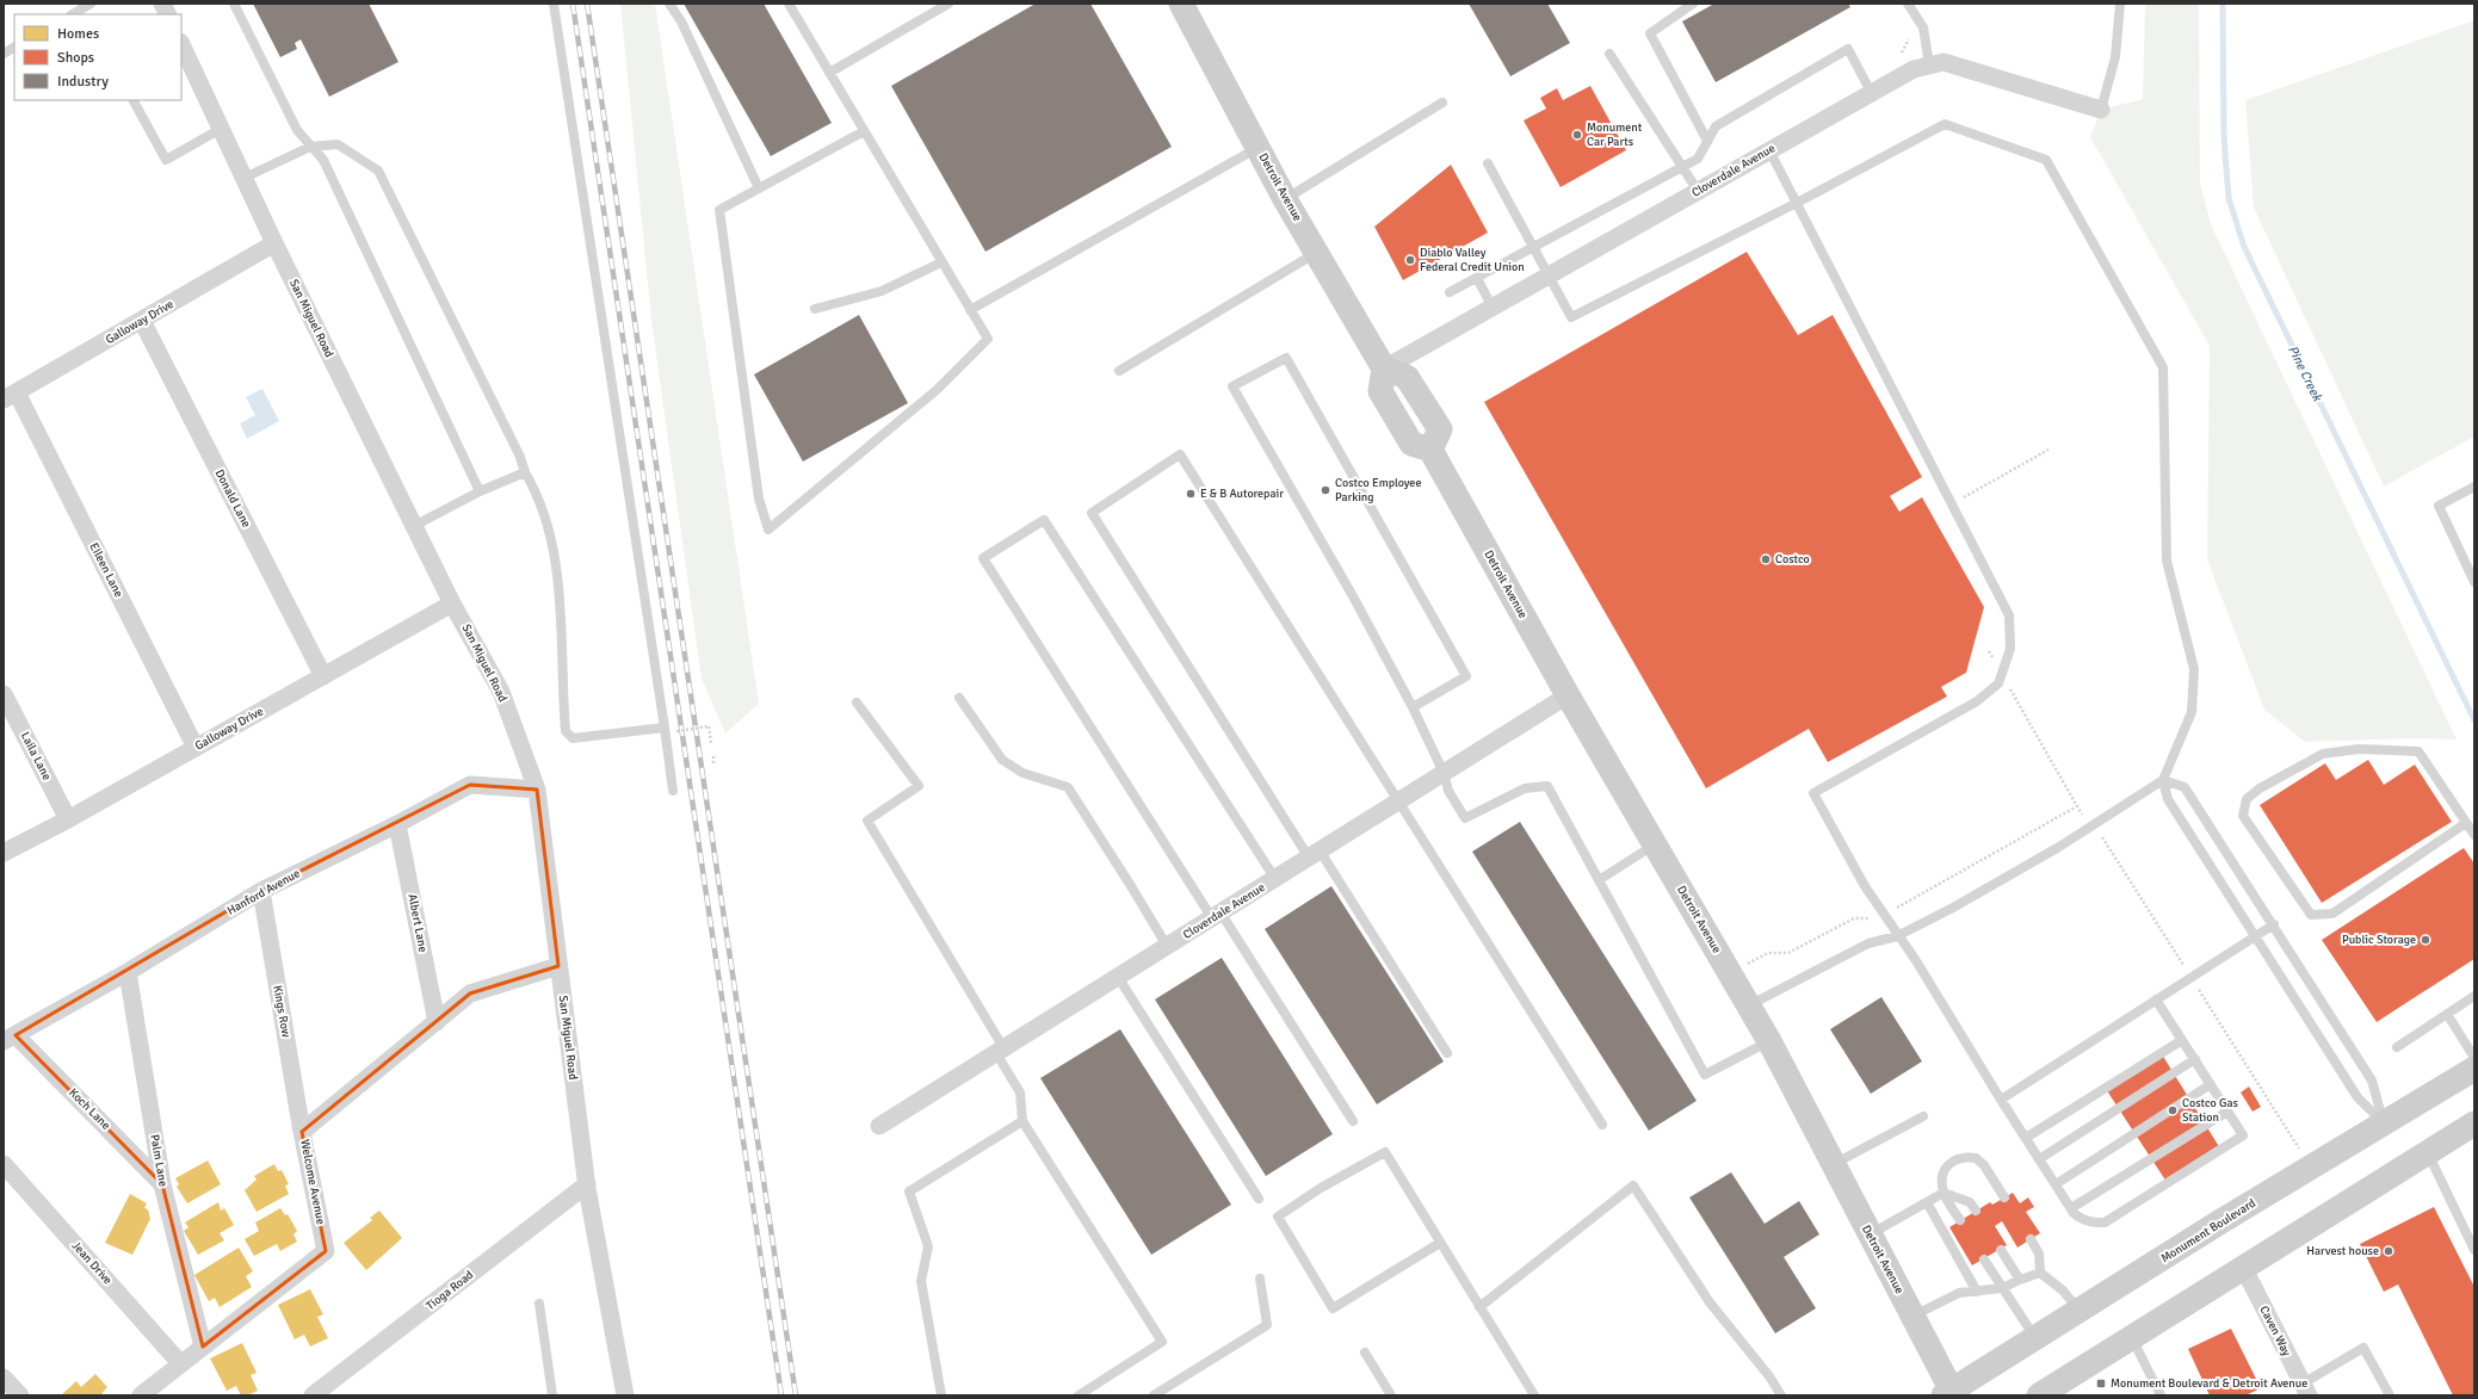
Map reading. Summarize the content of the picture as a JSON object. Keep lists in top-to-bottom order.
{
  "streets": {
    "street": [
      "Cloverdale Avenue",
      "Detroit Avenue",
      "San Miguel Road",
      "Galloway Drive",
      "Donald Lane",
      "Eileen Lane",
      "Laila Lane",
      "Hanford Avenue",
      "Albert Lane",
      "Kings Row",
      "Koch Lane",
      "Palm Lane",
      "Welcome Avenue",
      "Monument Boulevard",
      "Jean Drive",
      "Tioga Road",
      "Caven Way"
    ]
  },
  "crossings": [
    ["Cloverdale Avenue", "Detroit Avenue"],
    ["Detroit Avenue", "Monument Boulevard"],
    ["San Miguel Road", "Galloway Drive"],
    ["San Miguel Road", "Hanford Avenue"],
    ["San Miguel Road", "Welcome Avenue"],
    ["San Miguel Road", "Tioga Road"],
    ["Galloway Drive", "Donald Lane"],
    ["Galloway Drive", "Eileen Lane"],
    ["Galloway Drive", "Laila Lane"],
    ["Hanford Avenue", "Albert Lane"],
    ["Hanford Avenue", "Kings Row"],
    ["Hanford Avenue", "Koch Lane"],
    ["Hanford Avenue", "Palm Lane"],
    ["Albert Lane", "Welcome Avenue"],
    ["Kings Row", "Welcome Avenue"],
    ["Koch Lane", "Palm Lane"],
    ["Palm Lane", "Welcome Avenue"],
    ["Welcome Avenue", "Jean Drive"]
  ],
  "water": ["Pine Creek"],
  "places": {
    "other": [
      "Monument Car Parts",
      "Diablo Valley Federal Credit Union",
      "Costco Employee Parking",
      "E & B Autorepair",
      "Costco",
      "Public Storage",
      "Costco Gas Station",
      "Harvest house"
    ],
    "transit": ["Monument Boulevard & Detroit Avenue"]
  },
  "legend": ["Homes", "Shops", "Industry"]
}
